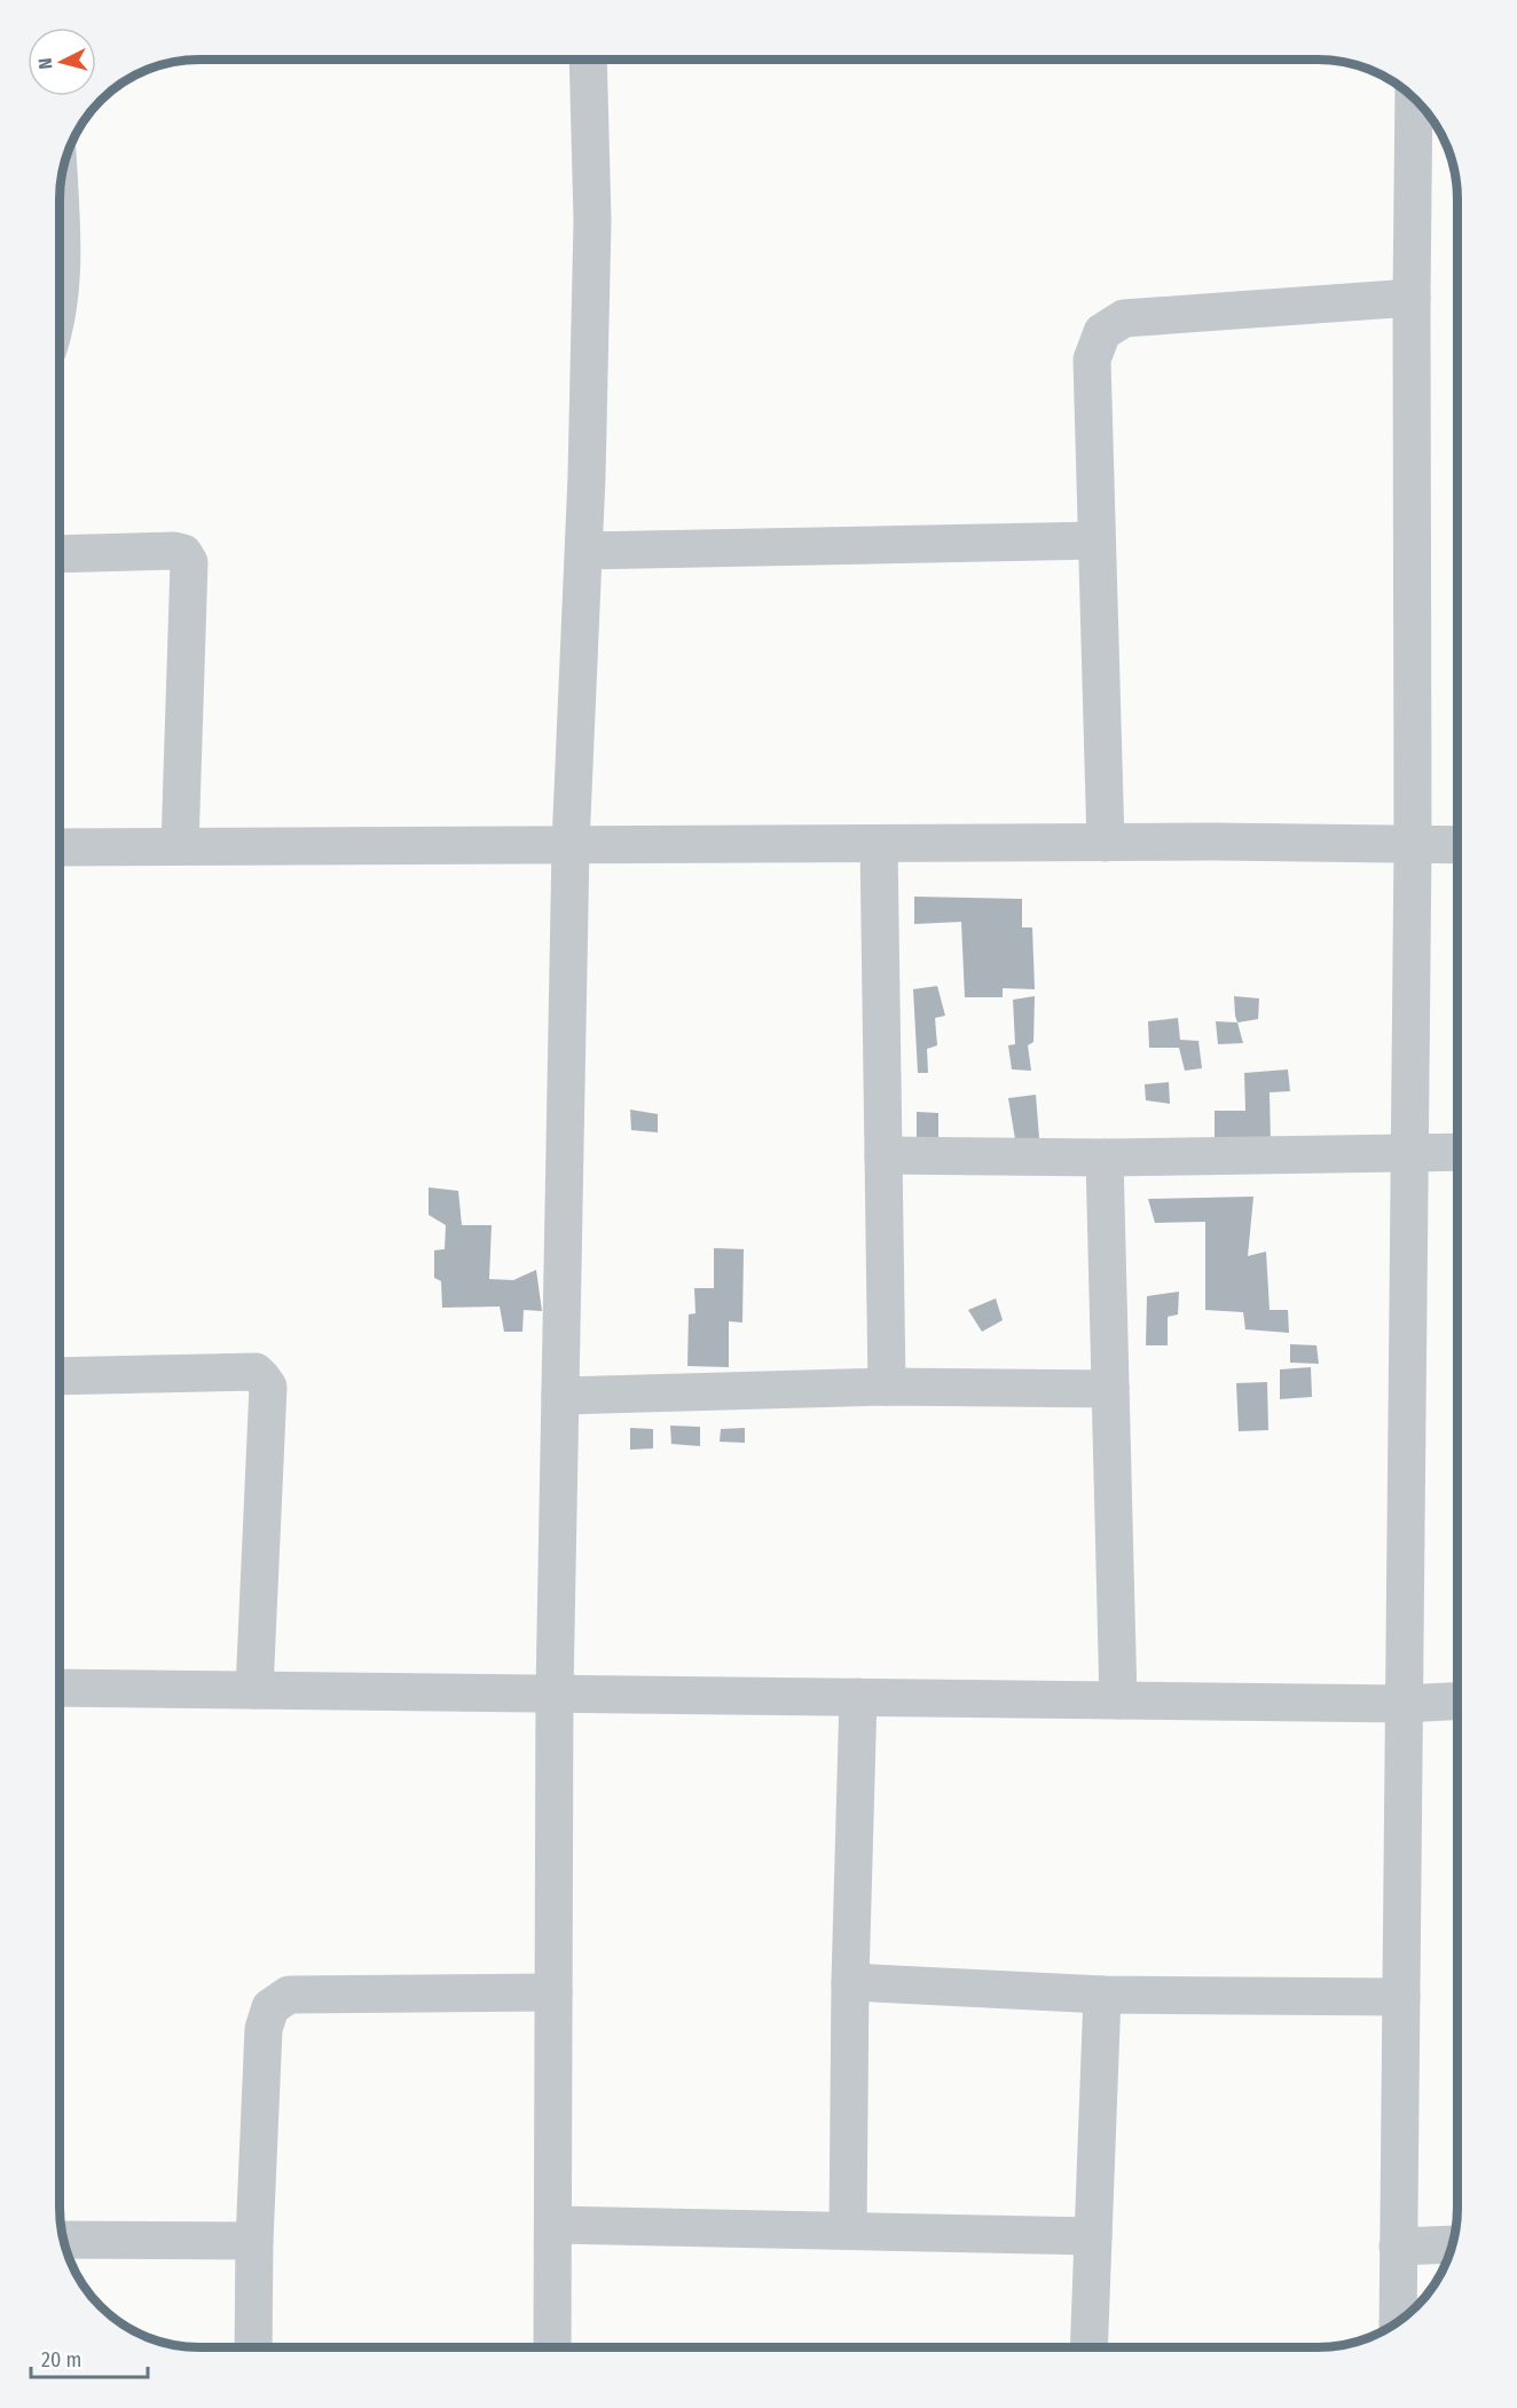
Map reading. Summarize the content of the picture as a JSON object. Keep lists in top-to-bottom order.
{
  "scale_bar": "20 m",
  "north": "left"
}
